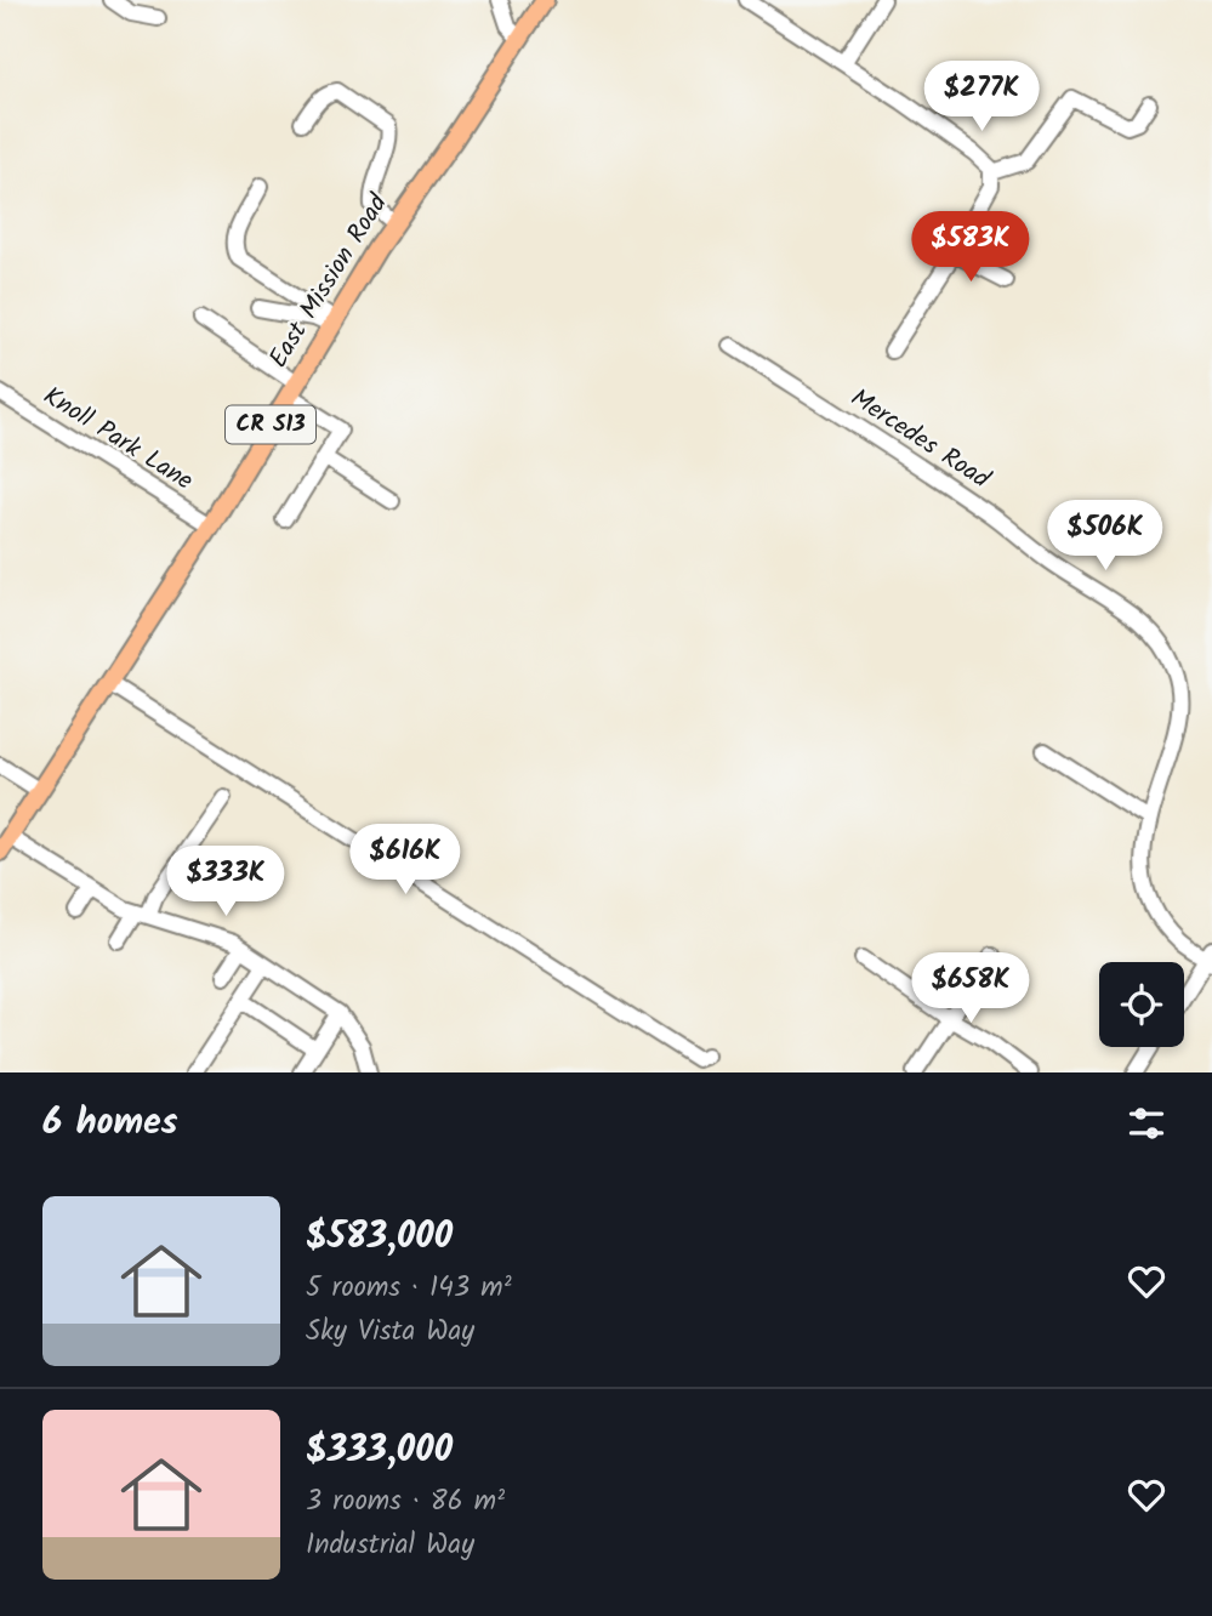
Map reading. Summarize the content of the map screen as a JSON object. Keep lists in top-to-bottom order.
{
  "streets": {
    "main road": ["East Mission Road", "CR S13"],
    "street": ["Knoll Park Lane", "Mercedes Road"]
  },
  "crossings": [
    ["East Mission Road", "Knoll Park Lane"]
  ],
  "page": {
    "price": [
      "$277K",
      "$583K",
      "$506K",
      "$616K",
      "$333K",
      "$658K"
    ],
    "heading": "6 homes",
    "list": [
      {
        "name": "$583,000",
        "note": "5 rooms · 143 m² · Sky Vista Way"
      },
      {
        "name": "$333,000",
        "note": "3 rooms · 86 m² · Industrial Way"
      }
    ]
  }
}
